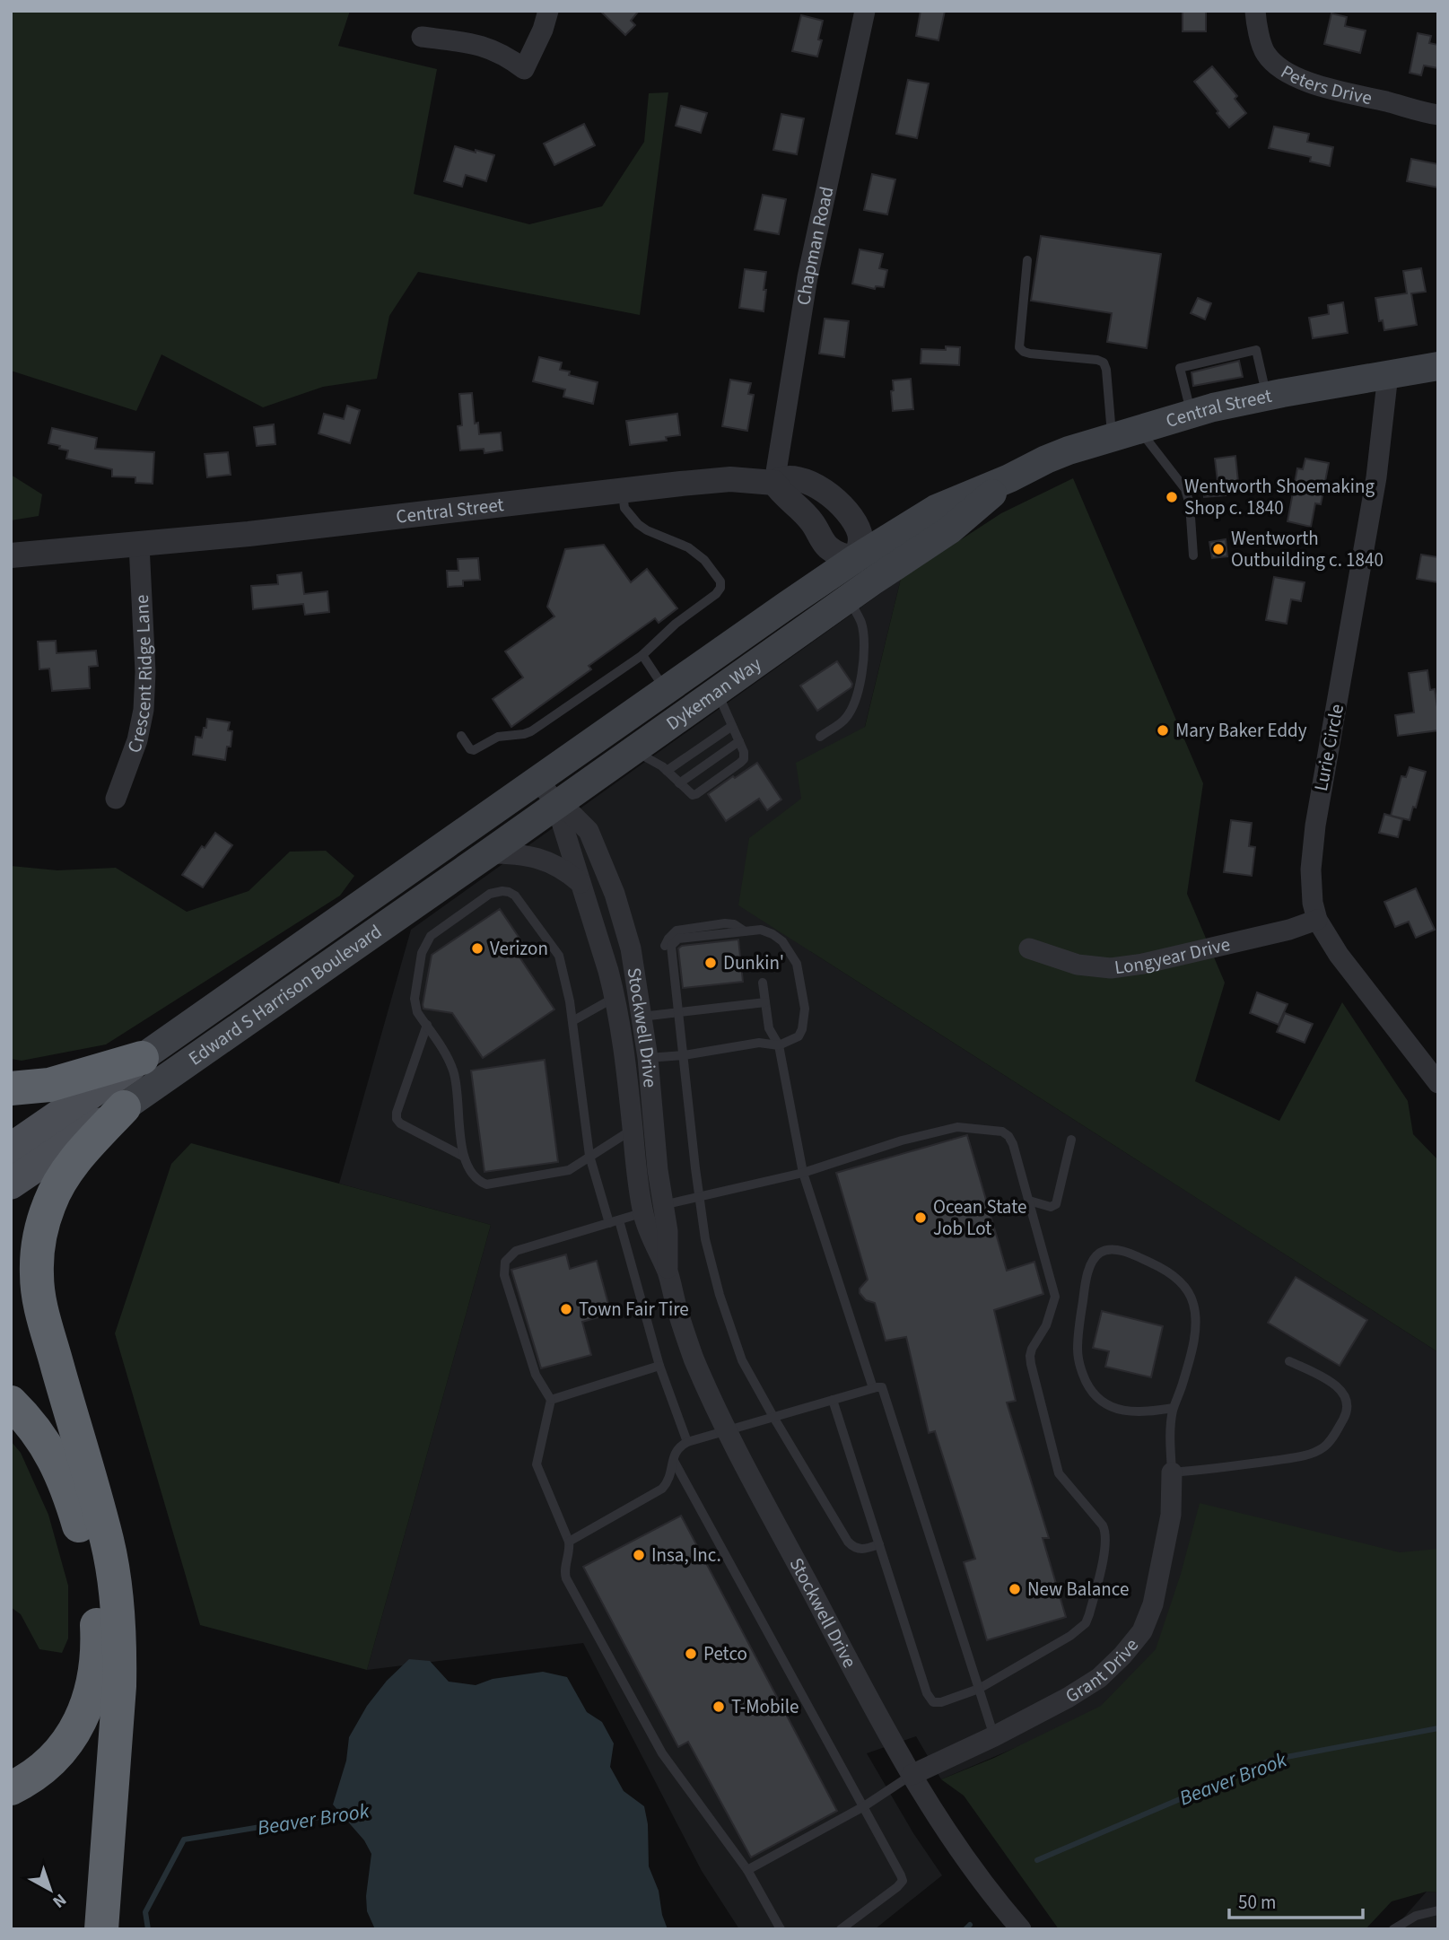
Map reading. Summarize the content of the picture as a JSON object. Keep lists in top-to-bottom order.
{
  "streets": {
    "main road": ["Central Street", "Dykeman Way", "Edward S Harrison Boulevard"],
    "street": [
      "Peters Drive",
      "Chapman Road",
      "Crescent Ridge Lane",
      "Lurie Circle",
      "Longyear Drive",
      "Stockwell Drive",
      "Grant Drive"
    ]
  },
  "crossings": [
    ["Chapman Road", "Central Street"],
    ["Central Street", "Crescent Ridge Lane"],
    ["Central Street", "Dykeman Way"],
    ["Central Street", "Lurie Circle"],
    ["Dykeman Way", "Edward S Harrison Boulevard"],
    ["Dykeman Way", "Stockwell Drive"],
    ["Lurie Circle", "Longyear Drive"],
    ["Edward S Harrison Boulevard", "Stockwell Drive"],
    ["Stockwell Drive", "Grant Drive"]
  ],
  "water": ["Beaver Brook"],
  "places": [
    "Wentworth Shoemaking Shop c. 1840",
    "Wentworth Outbuilding c. 1840",
    "Mary Baker Eddy",
    "Verizon",
    "Dunkin'",
    "Ocean State Job Lot",
    "Town Fair Tire",
    "Insa, Inc.",
    "New Balance",
    "Petco",
    "T-Mobile"
  ],
  "scale_bar": "50 m",
  "north": "bottom right"
}
